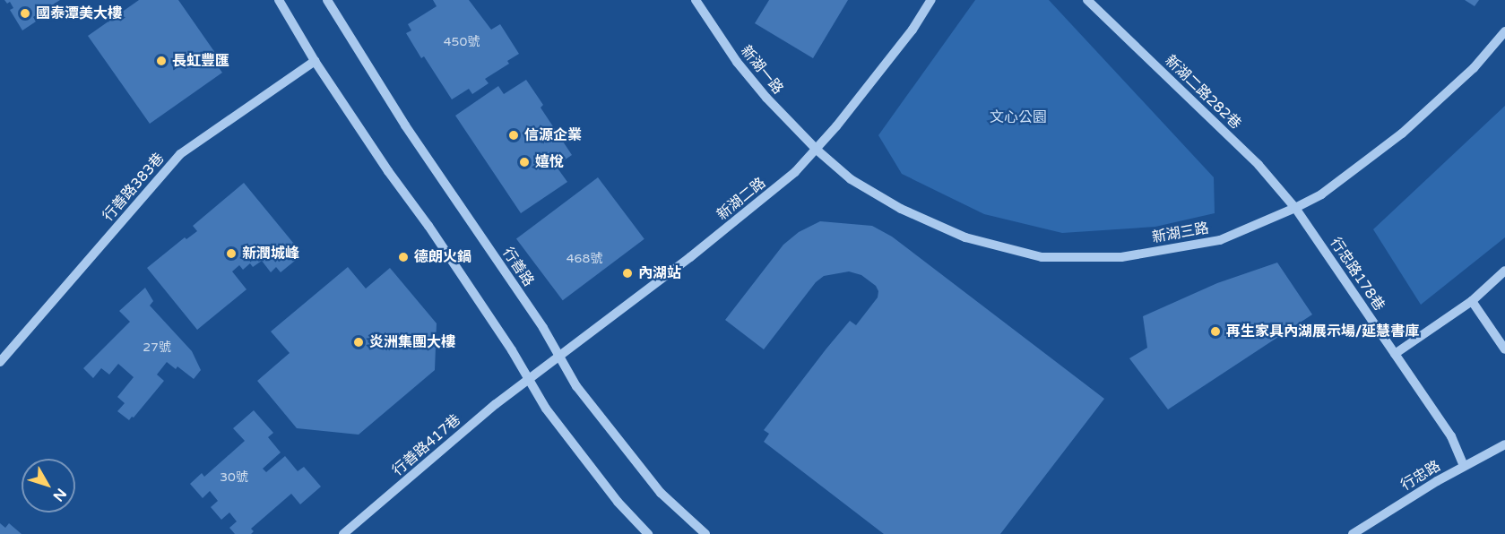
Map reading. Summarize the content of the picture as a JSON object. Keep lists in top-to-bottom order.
{
  "streets": {
    "street": [
      "新湖一路",
      "新湖二路282巷",
      "行善路383巷",
      "新湖二路",
      "新湖三路",
      "行善路",
      "行忠路178巷",
      "行善路417巷",
      "行忠路"
    ]
  },
  "crossings": [
    ["新湖一路", "新湖二路"],
    ["新湖一路", "新湖三路"],
    ["新湖二路282巷", "新湖三路"],
    ["新湖二路282巷", "行忠路178巷"],
    ["新湖二路", "新湖三路"],
    ["新湖二路", "行善路"],
    ["新湖二路", "行善路417巷"],
    ["新湖三路", "行忠路178巷"],
    ["行忠路178巷", "行忠路"]
  ],
  "parks": ["文心公園"],
  "places": [
    "國泰潭美大樓",
    "長虹豐匯",
    "信源企業",
    "嬉悅",
    "新潤城峰",
    "德朗火鍋",
    "內湖站",
    "再生家具內湖展示場/延慧書庫",
    "炎洲集團大樓"
  ],
  "house_numbers": [
    "450號",
    "468號",
    "27號",
    "30號"
  ],
  "north": "bottom right"
}
